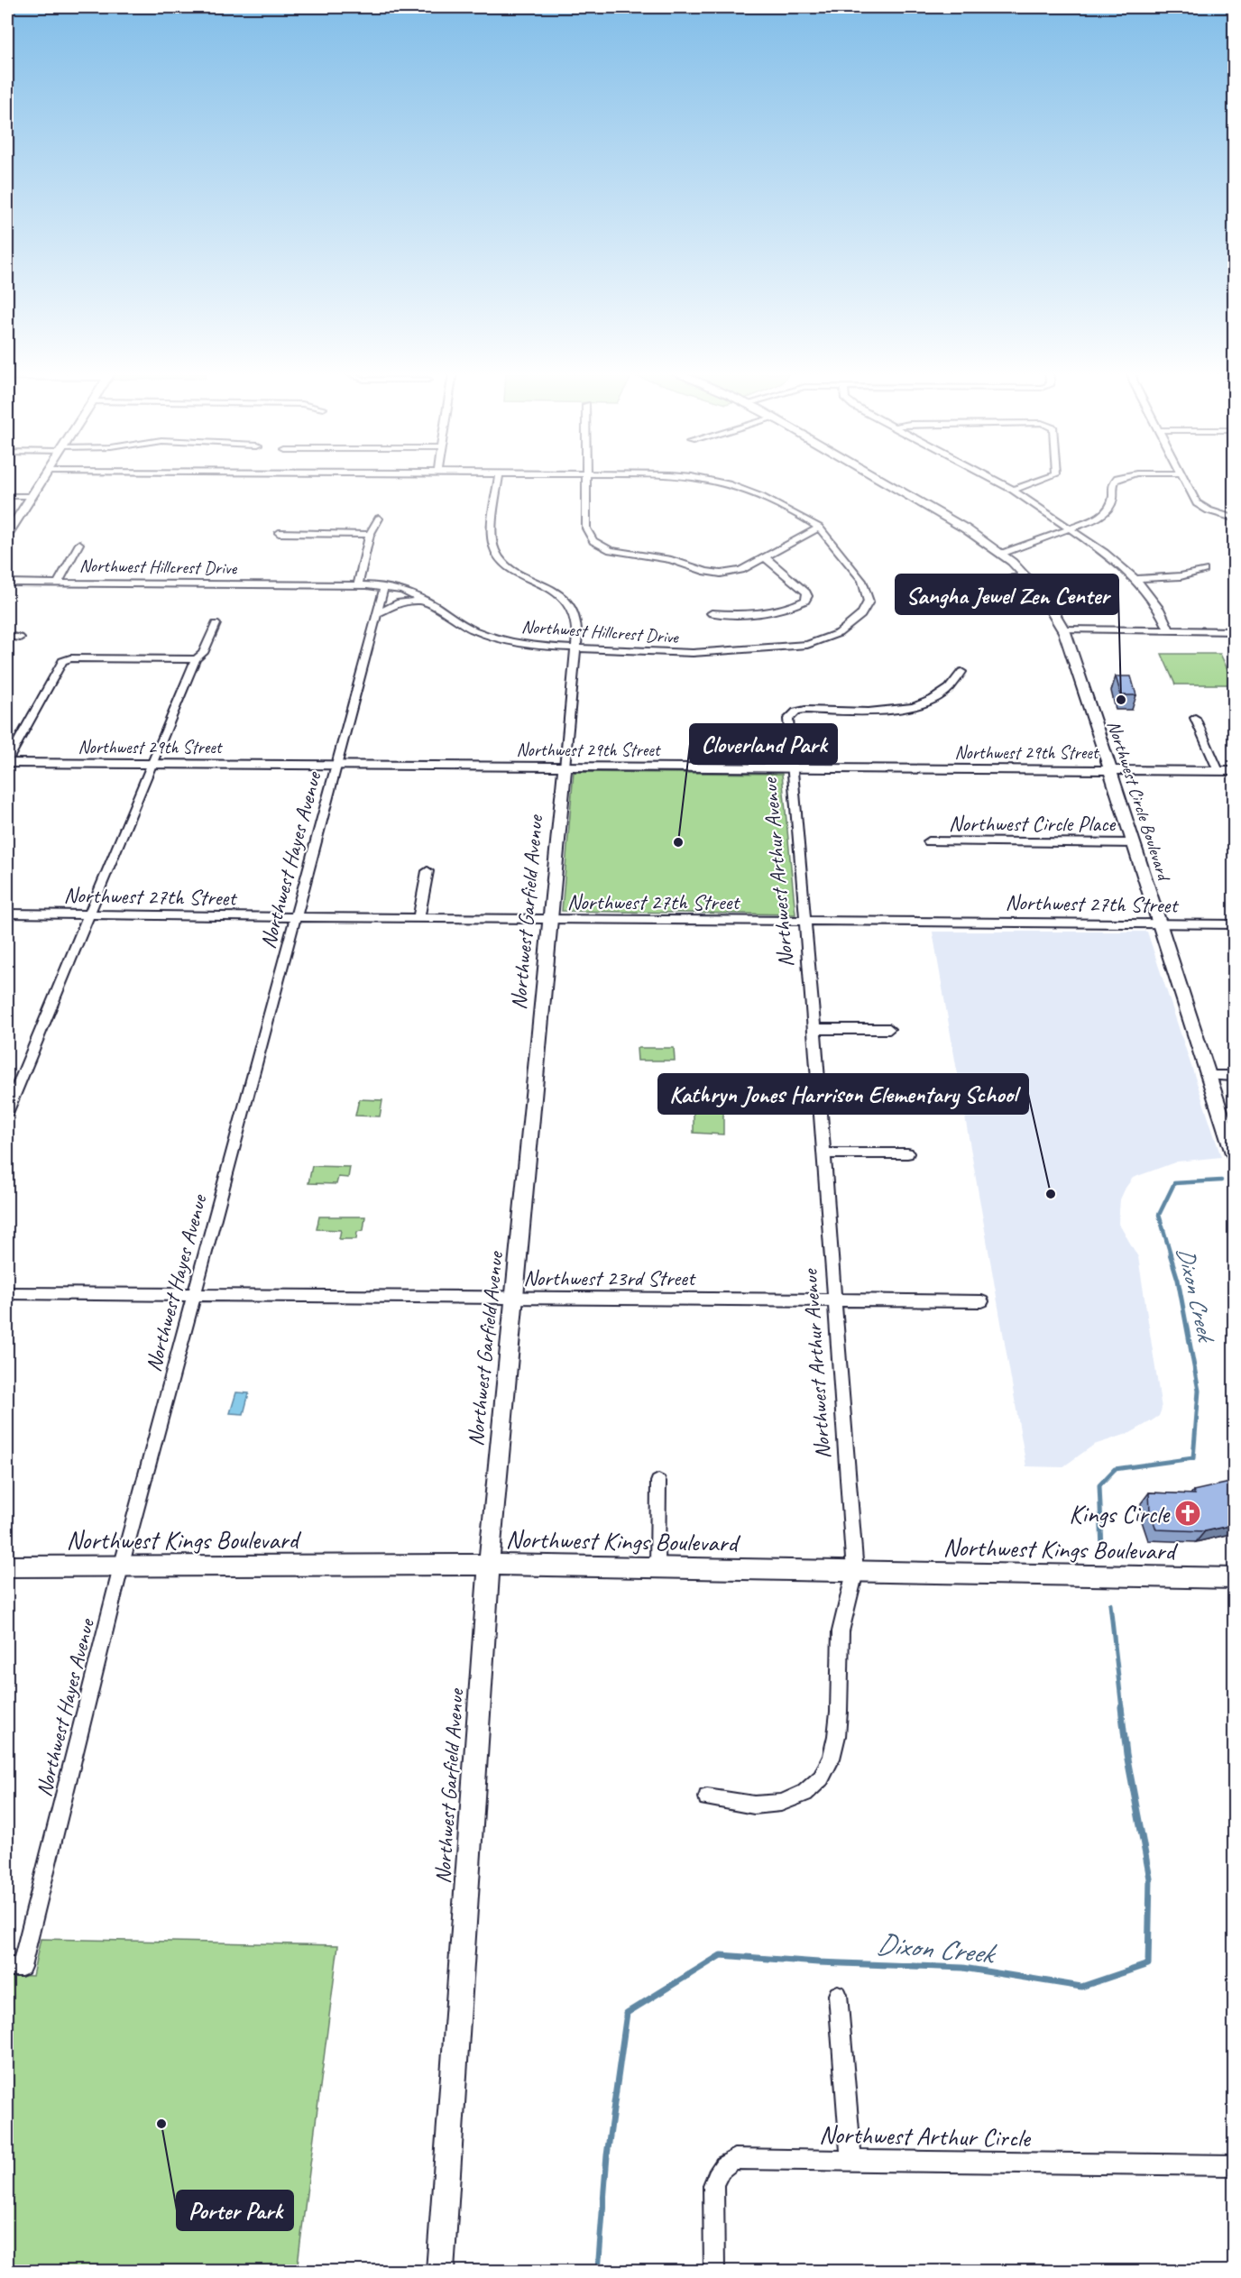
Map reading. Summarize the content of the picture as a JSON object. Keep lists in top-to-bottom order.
{
  "streets": {
    "street": [
      "Northwest Hillcrest Drive",
      "Northwest 29th Street",
      "Northwest Circle Boulevard",
      "Northwest Circle Place",
      "Northwest Hayes Avenue",
      "Northwest Arthur Avenue",
      "Northwest 27th Street",
      "Northwest Garfield Avenue",
      "Northwest 23rd Street",
      "Northwest Kings Boulevard",
      "Northwest Arthur Circle"
    ]
  },
  "crossings": [
    ["Northwest Hillcrest Drive", "Northwest Hayes Avenue"],
    ["Northwest Hillcrest Drive", "Northwest Garfield Avenue"],
    ["Northwest 29th Street", "Northwest Circle Boulevard"],
    ["Northwest 29th Street", "Northwest Hayes Avenue"],
    ["Northwest 29th Street", "Northwest Arthur Avenue"],
    ["Northwest 29th Street", "Northwest Garfield Avenue"],
    ["Northwest Circle Boulevard", "Northwest Circle Place"],
    ["Northwest Circle Boulevard", "Northwest 27th Street"],
    ["Northwest Hayes Avenue", "Northwest 27th Street"],
    ["Northwest Hayes Avenue", "Northwest 23rd Street"],
    ["Northwest Hayes Avenue", "Northwest Kings Boulevard"],
    ["Northwest Arthur Avenue", "Northwest 27th Street"],
    ["Northwest Arthur Avenue", "Northwest 23rd Street"],
    ["Northwest Arthur Avenue", "Northwest Kings Boulevard"],
    ["Northwest 27th Street", "Northwest Garfield Avenue"],
    ["Northwest Garfield Avenue", "Northwest 23rd Street"],
    ["Northwest Garfield Avenue", "Northwest Kings Boulevard"]
  ],
  "water": ["Dixon Creek"],
  "places": {
    "other": [
      "Sangha Jewel Zen Center",
      "Cloverland Park",
      "Kathryn Jones Harrison Elementary School",
      "Porter Park"
    ],
    "church": ["Kings Circle"]
  }
}
